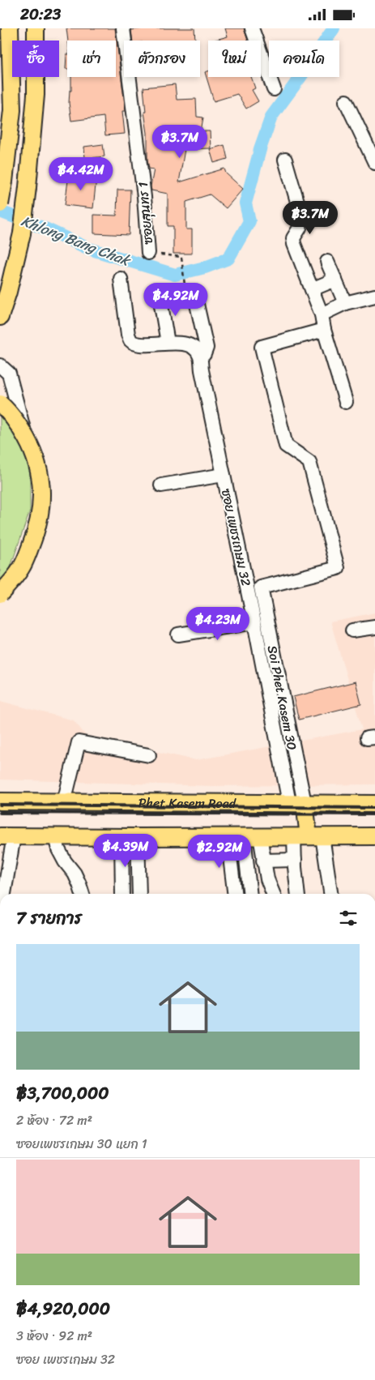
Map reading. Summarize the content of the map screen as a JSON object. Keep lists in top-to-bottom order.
{
  "streets": {
    "main road": ["Phet Kasem Road"],
    "street": ["ซอยสุนทร 1", "ซอย เพชรเกษม 32", "Soi Phet Kasem 30"]
  },
  "crossings": [
    ["ซอย เพชรเกษม 32", "Soi Phet Kasem 30"],
    ["ซอย เพชรเกษม 32", "Phet Kasem Road"],
    ["Soi Phet Kasem 30", "Phet Kasem Road"]
  ],
  "water": ["Khlong Bang Chak"],
  "page": {
    "status": "20:23",
    "chip": [
      "ซื้อ",
      "เช่า",
      "ตัวกรอง",
      "ใหม่",
      "คอนโด"
    ],
    "price": [
      "฿3.7M",
      "฿4.42M",
      "฿3.7M",
      "฿4.92M",
      "฿4.23M",
      "฿4.39M",
      "฿2.92M"
    ],
    "heading": "7 รายการ",
    "list": [
      {
        "name": "฿3,700,000",
        "note": "2 ห้อง · 72 m² · ซอยเพชรเกษม 30 แยก 1"
      },
      {
        "name": "฿4,920,000",
        "note": "3 ห้อง · 92 m² · ซอย เพชรเกษม 32"
      }
    ]
  }
}
